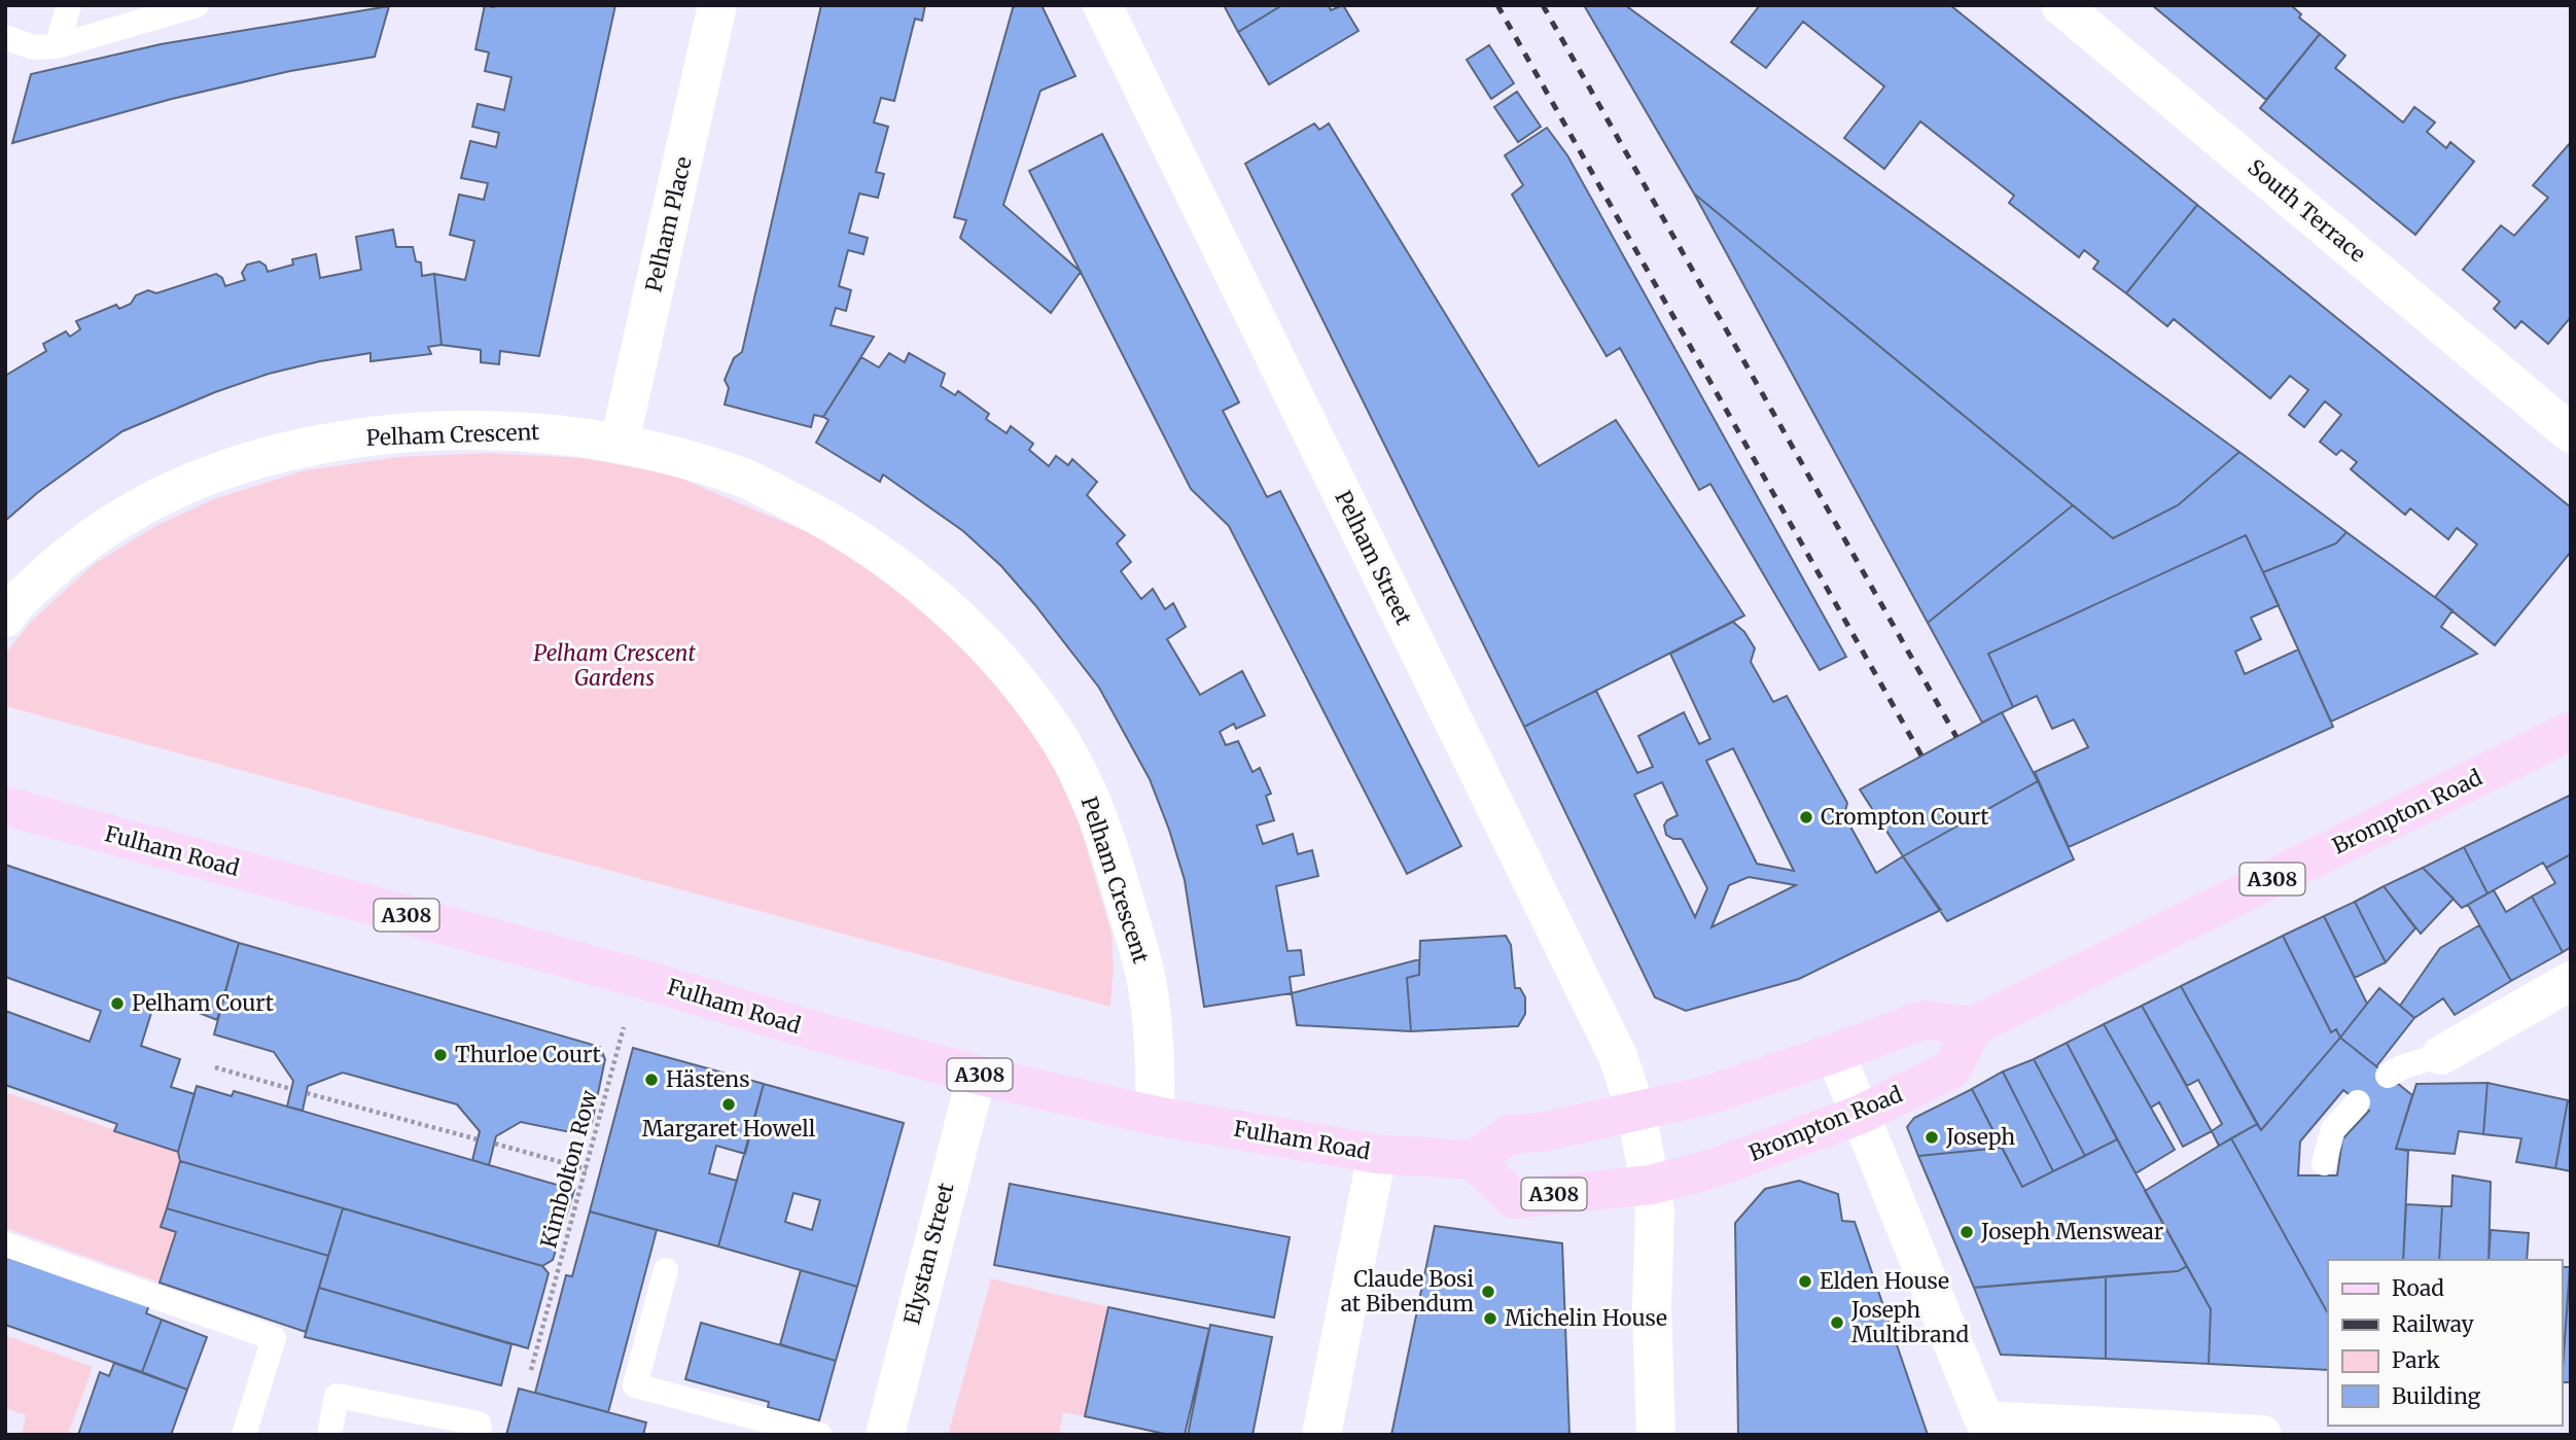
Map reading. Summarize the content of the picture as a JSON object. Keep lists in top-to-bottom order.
{
  "streets": {
    "main road": ["Brompton Road", "Fulham Road", "A308"],
    "street": [
      "South Terrace",
      "Pelham Place",
      "Pelham Crescent",
      "Pelham Street",
      "Elystan Street"
    ],
    "path": ["Kimbolton Row"]
  },
  "crossings": [
    ["Pelham Place", "Pelham Crescent"],
    ["Pelham Crescent", "Fulham Road"],
    ["Pelham Street", "Brompton Road"],
    ["Pelham Street", "A308"],
    ["Brompton Road", "A308"],
    ["Fulham Road", "A308"],
    ["Fulham Road", "Kimbolton Row"],
    ["Fulham Road", "Elystan Street"]
  ],
  "parks": ["Pelham Crescent Gardens"],
  "places": [
    "Crompton Court",
    "Pelham Court",
    "Thurloe Court",
    "Hästens",
    "Margaret Howell",
    "Joseph",
    "Joseph Menswear",
    "Elden House",
    "Claude Bosi at Bibendum",
    "Michelin House",
    "Joseph Multibrand"
  ],
  "legend": [
    "Road",
    "Railway",
    "Park",
    "Building"
  ]
}
